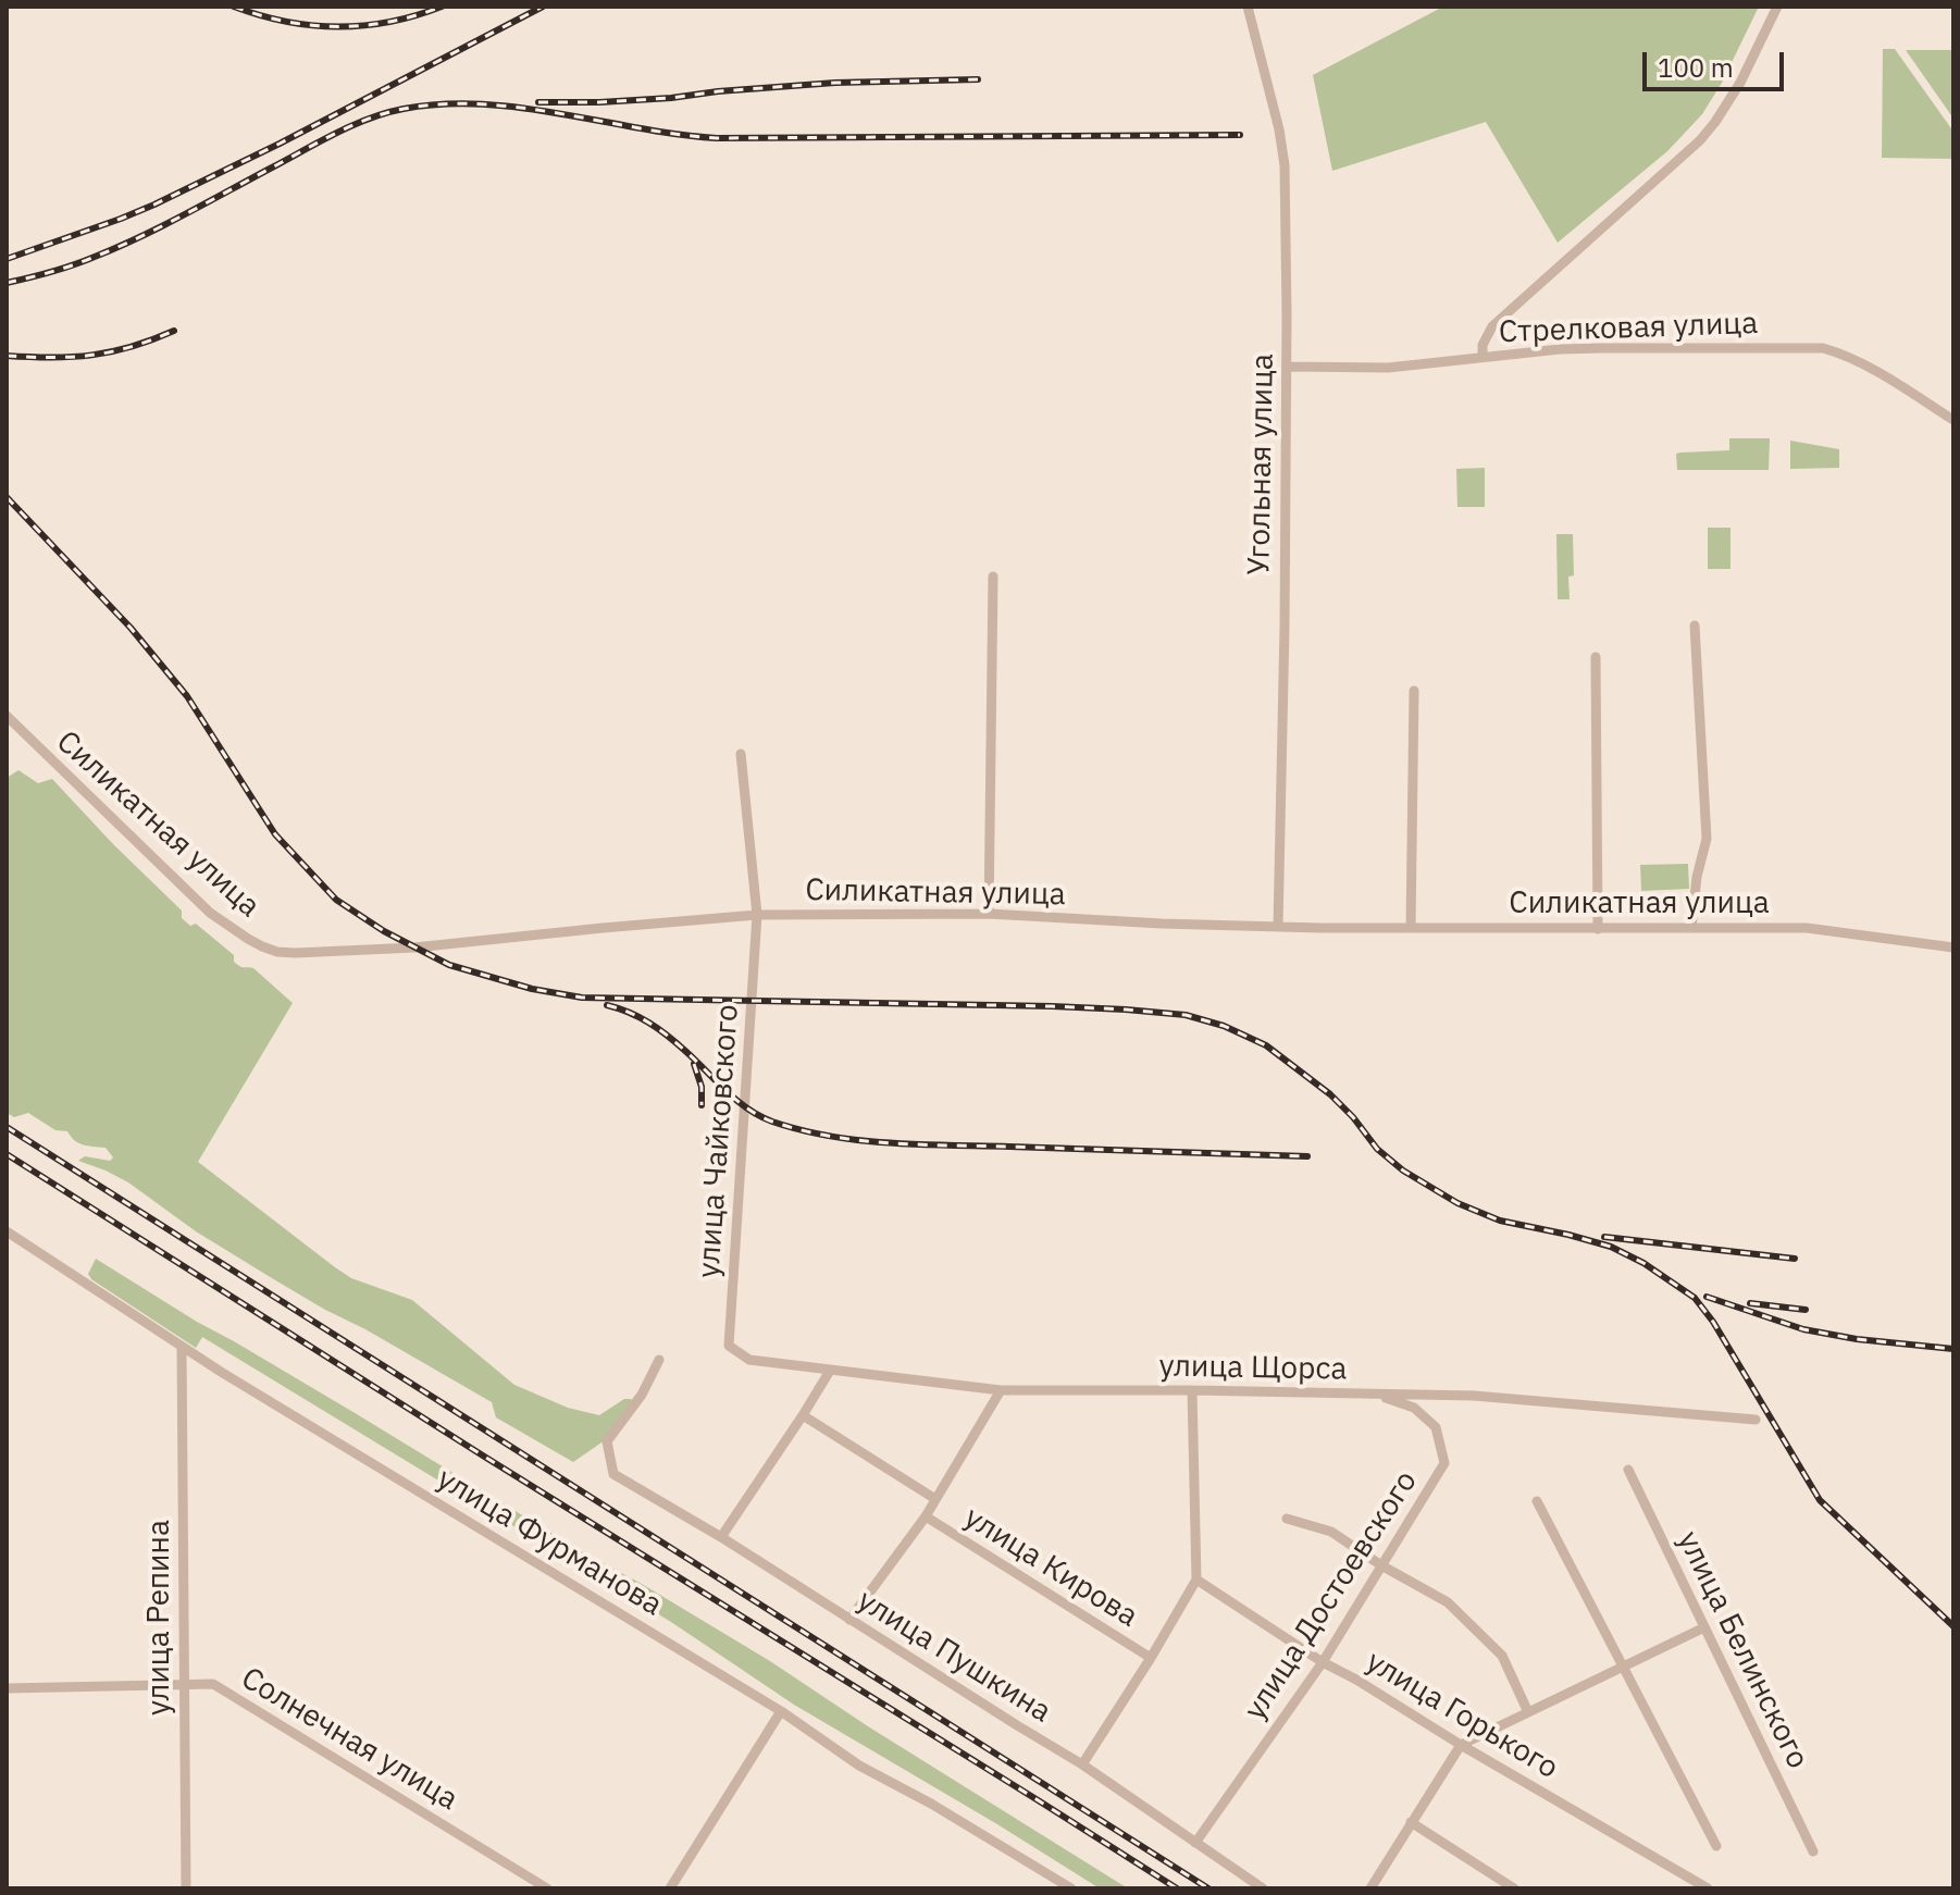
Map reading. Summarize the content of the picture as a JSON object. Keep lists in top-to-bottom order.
{
  "streets": {
    "street": [
      "Стрелковая улица",
      "Угольная улица",
      "Силикатная улица",
      "улица Чайковского",
      "улица Щорса",
      "улица Фурманова",
      "улица Кирова",
      "улица Достоевского",
      "улица Репина",
      "улица Белинского",
      "улица Пушкина",
      "улица Горького",
      "Солнечная улица"
    ]
  },
  "crossings": [
    ["Стрелковая улица", "Угольная улица"],
    ["Угольная улица", "Силикатная улица"],
    ["Силикатная улица", "улица Чайковского"],
    ["улица Чайковского", "улица Щорса"],
    ["улица Щорса", "улица Достоевского"],
    ["улица Фурманова", "улица Репина"],
    ["улица Достоевского", "улица Пушкина"],
    ["улица Достоевского", "улица Горького"],
    ["улица Репина", "Солнечная улица"]
  ],
  "scale_bar": "100 m"
}
